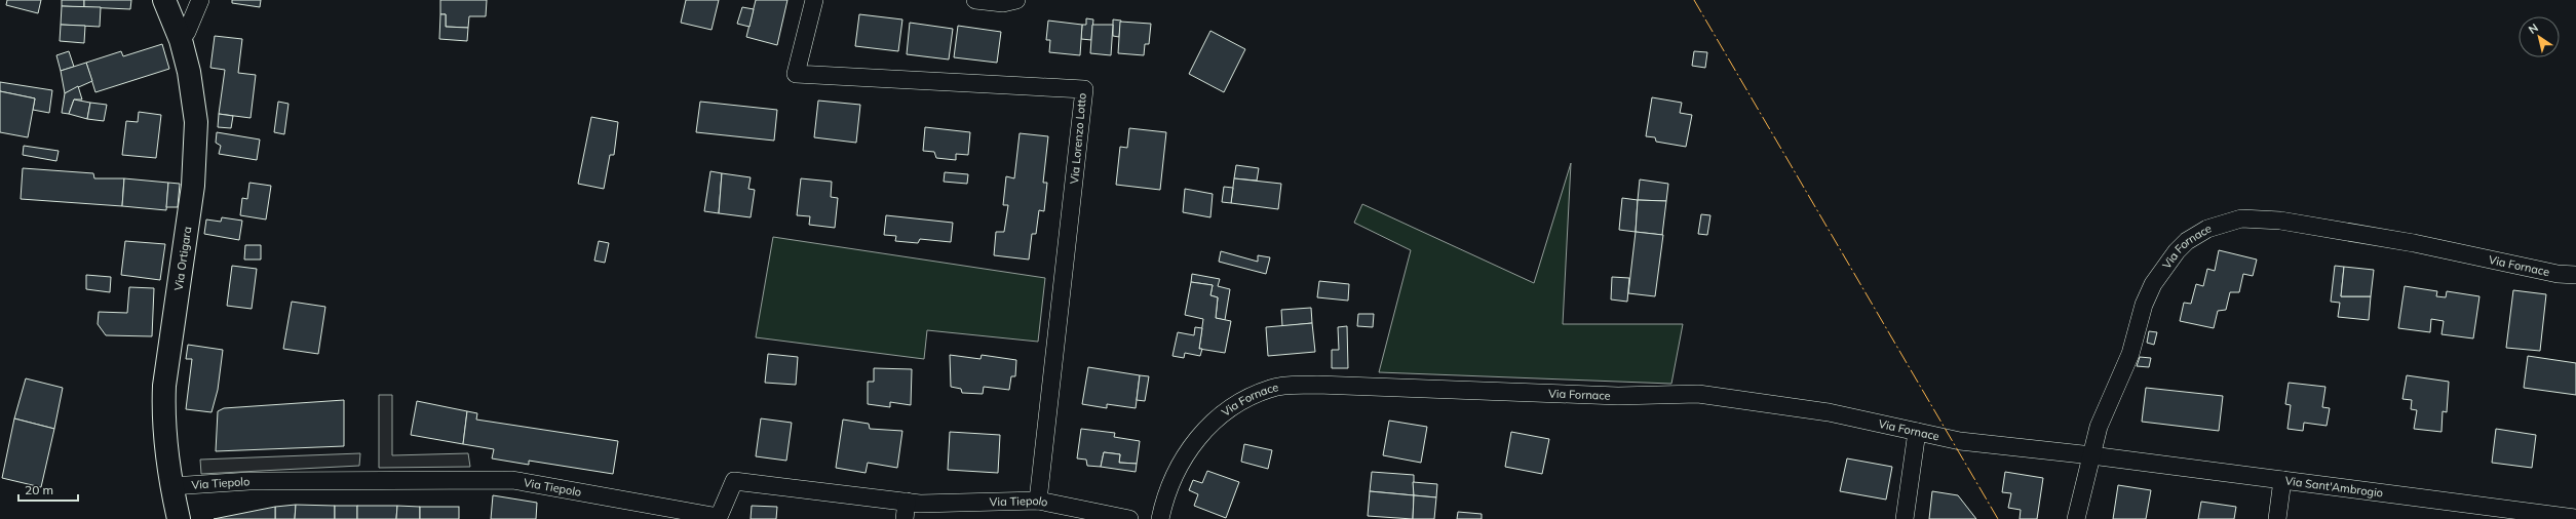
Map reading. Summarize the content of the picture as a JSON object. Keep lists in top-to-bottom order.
{
  "streets": {
    "street": [
      "Via Lorenzo Lotto",
      "Via Fornace",
      "Via Ortigara",
      "Via Tiepolo",
      "Via Sant'Ambrogio"
    ]
  },
  "crossings": [
    ["Via Lorenzo Lotto", "Via Tiepolo"],
    ["Via Fornace", "Via Sant'Ambrogio"],
    ["Via Ortigara", "Via Tiepolo"]
  ],
  "scale_bar": "20 m",
  "north": "top left"
}
